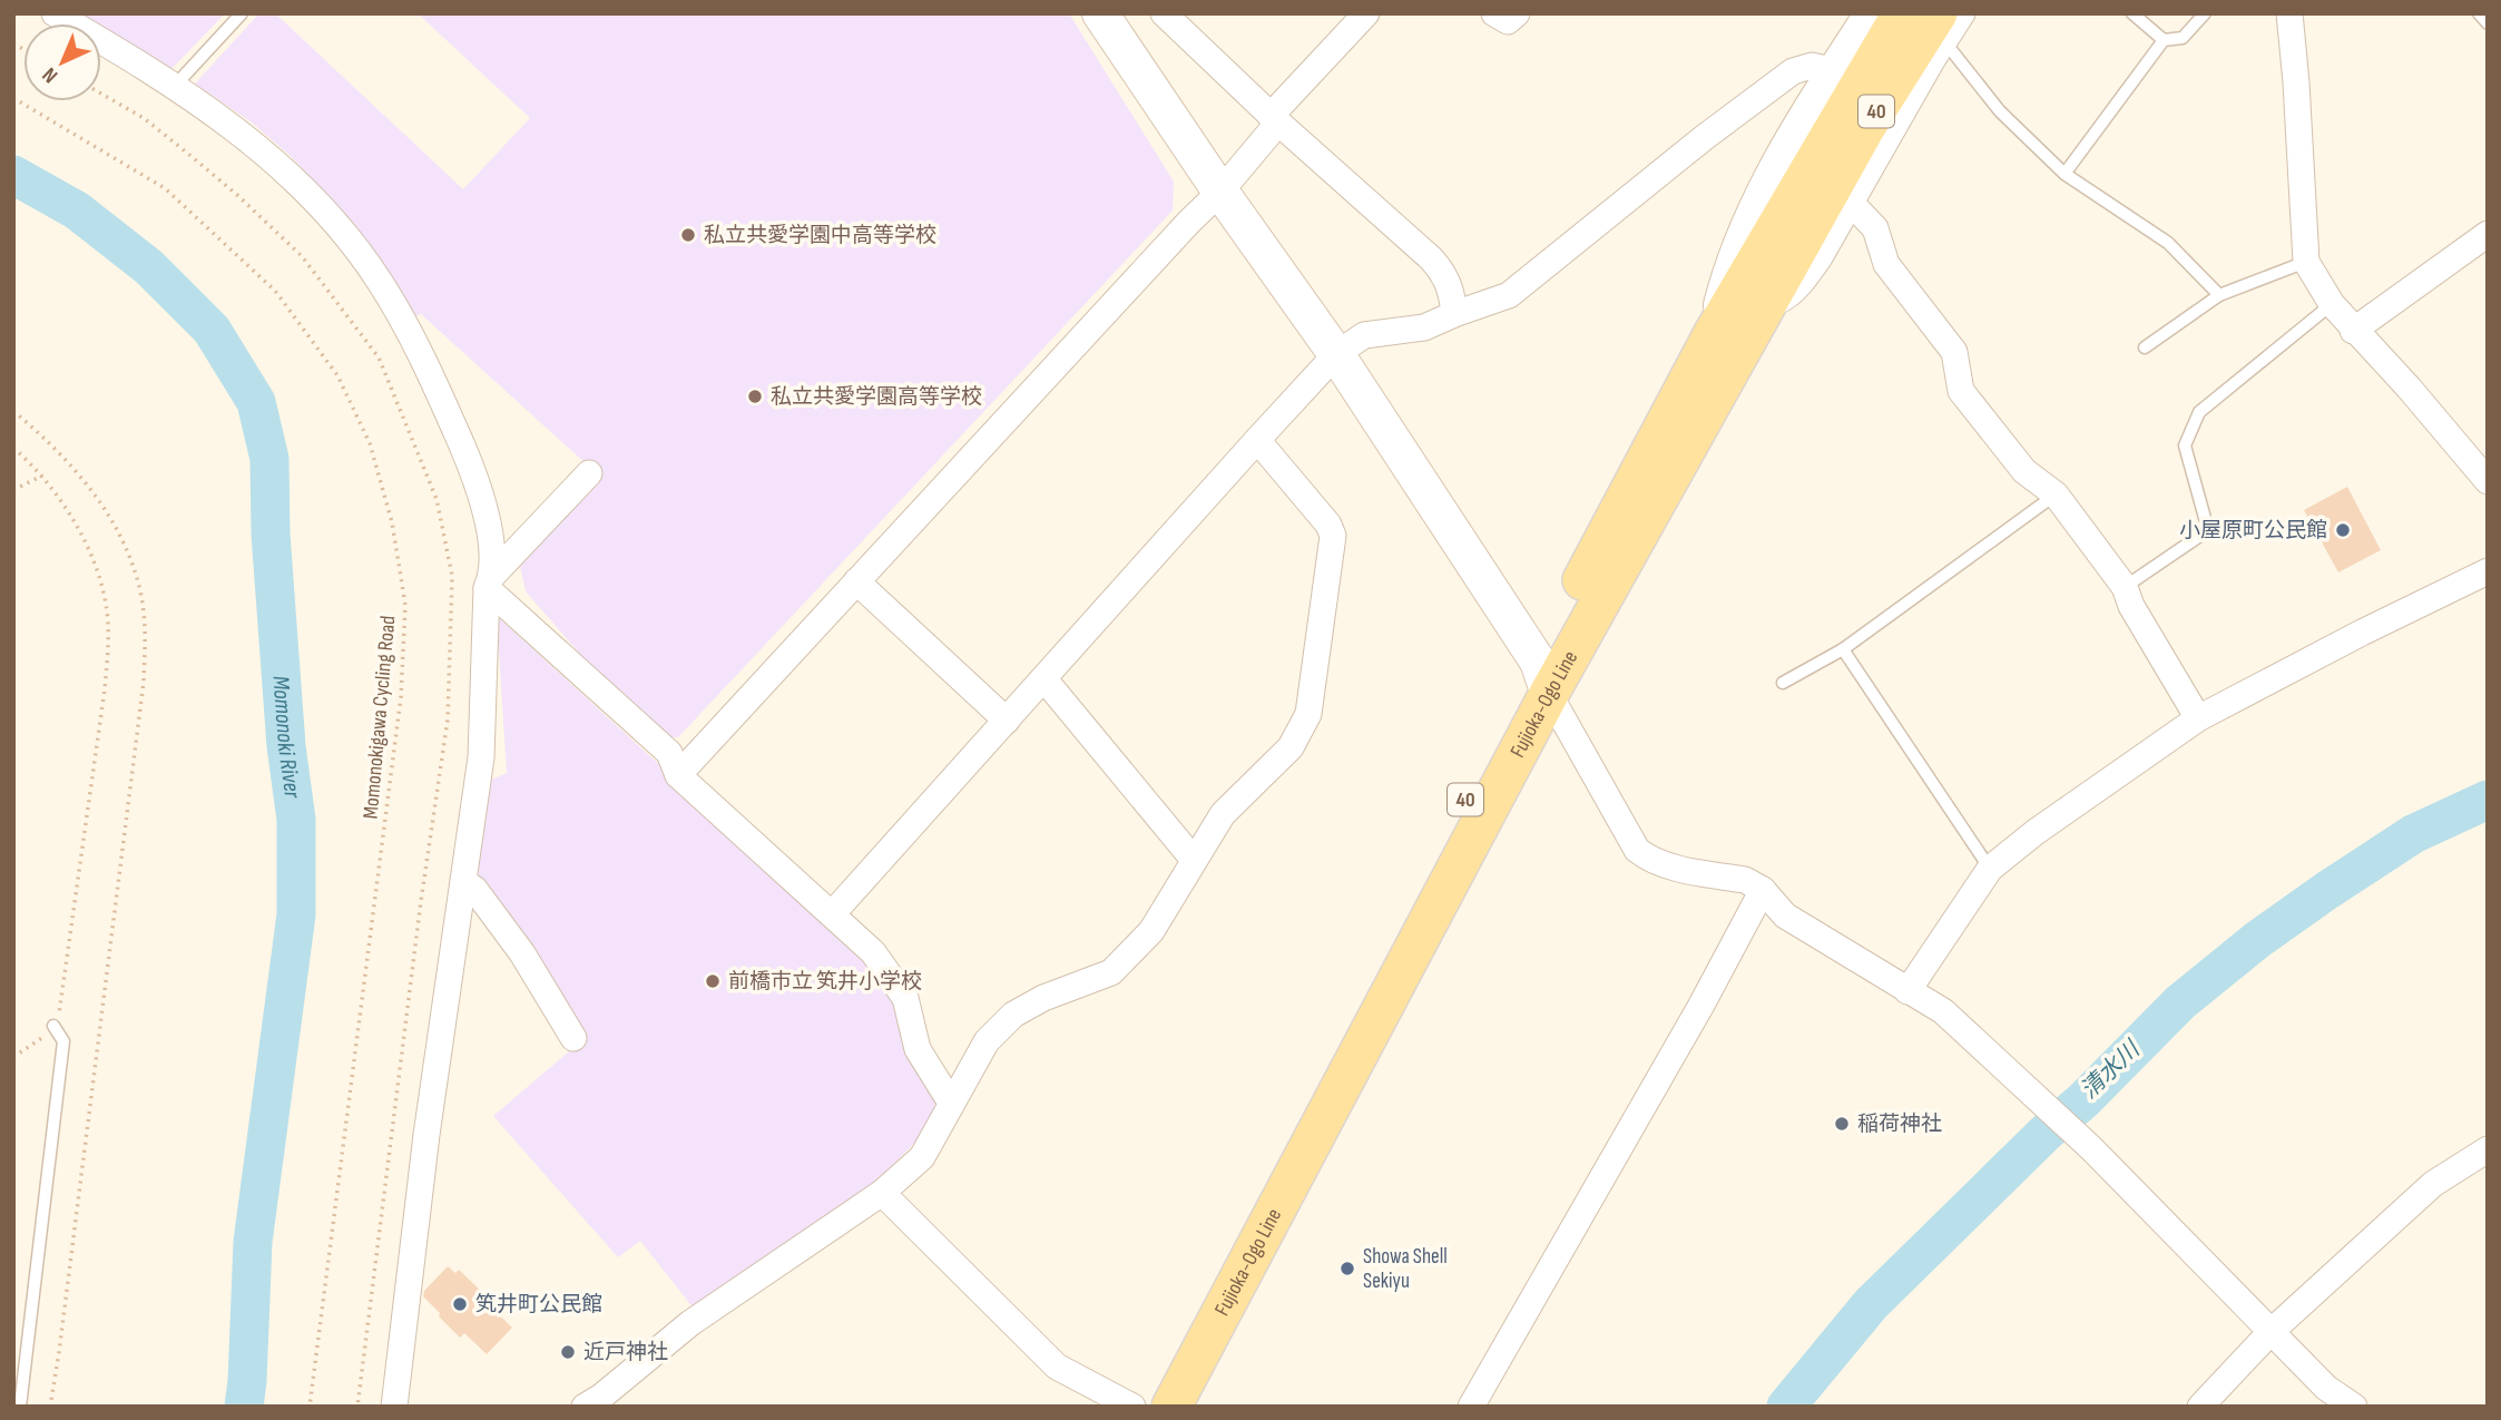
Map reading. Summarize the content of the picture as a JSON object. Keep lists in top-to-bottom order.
{
  "streets": {
    "main road": ["40", "Fujioka-Ogo Line"],
    "path": ["Momonokigawa Cycling Road"]
  },
  "water": ["Momonoki River", "清水川"],
  "places": [
    "私立共愛学園中高等学校",
    "私立共愛学園高等学校",
    "小屋原町公民館",
    "前橋市立 笂井小学校",
    "稲荷神社",
    "Showa Shell Sekiyu",
    "笂井町公民館",
    "近戸神社"
  ],
  "north": "bottom left"
}
